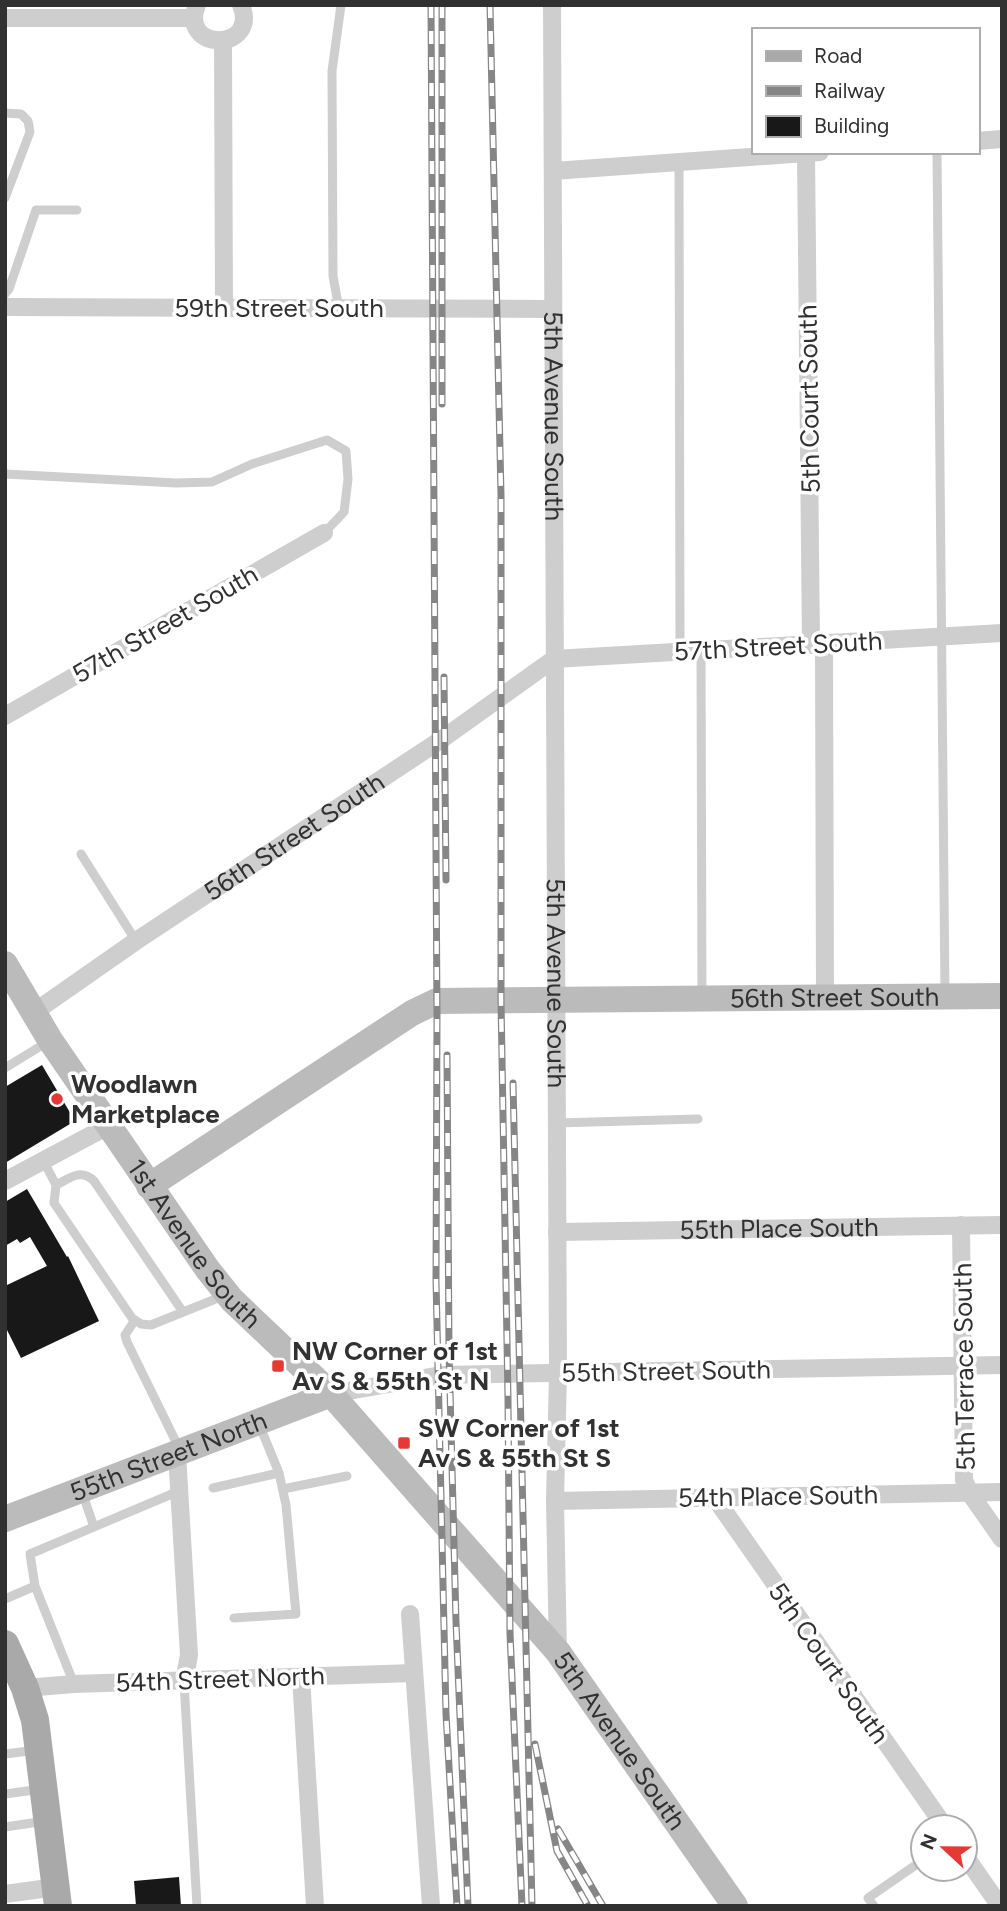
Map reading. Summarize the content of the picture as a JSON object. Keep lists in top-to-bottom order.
{
  "streets": {
    "street": [
      "59th Street South",
      "5th Court South",
      "5th Avenue South",
      "57th Street South",
      "56th Street South",
      "55th Place South",
      "1st Avenue South",
      "5th Terrace South",
      "55th Street South",
      "55th Street North",
      "54th Place South",
      "54th Street North"
    ]
  },
  "crossings": [
    ["59th Street South", "5th Avenue South"],
    ["5th Court South", "57th Street South"],
    ["5th Court South", "56th Street South"],
    ["5th Court South", "54th Place South"],
    ["5th Avenue South", "57th Street South"],
    ["5th Avenue South", "56th Street South"],
    ["5th Avenue South", "55th Place South"],
    ["5th Avenue South", "1st Avenue South"],
    ["5th Avenue South", "55th Street South"],
    ["5th Avenue South", "54th Place South"],
    ["57th Street South", "56th Street South"],
    ["56th Street South", "1st Avenue South"],
    ["55th Place South", "5th Terrace South"],
    ["1st Avenue South", "55th Street South"],
    ["1st Avenue South", "55th Street North"],
    ["5th Terrace South", "55th Street South"],
    ["5th Terrace South", "54th Place South"],
    ["55th Street South", "55th Street North"]
  ],
  "places": {
    "other": ["Woodlawn Marketplace"],
    "transit": ["NW Corner of 1st Av S & 55th St N", "SW Corner of 1st Av S & 55th St S"]
  },
  "legend": ["Road", "Railway", "Building"],
  "north": "left"
}
